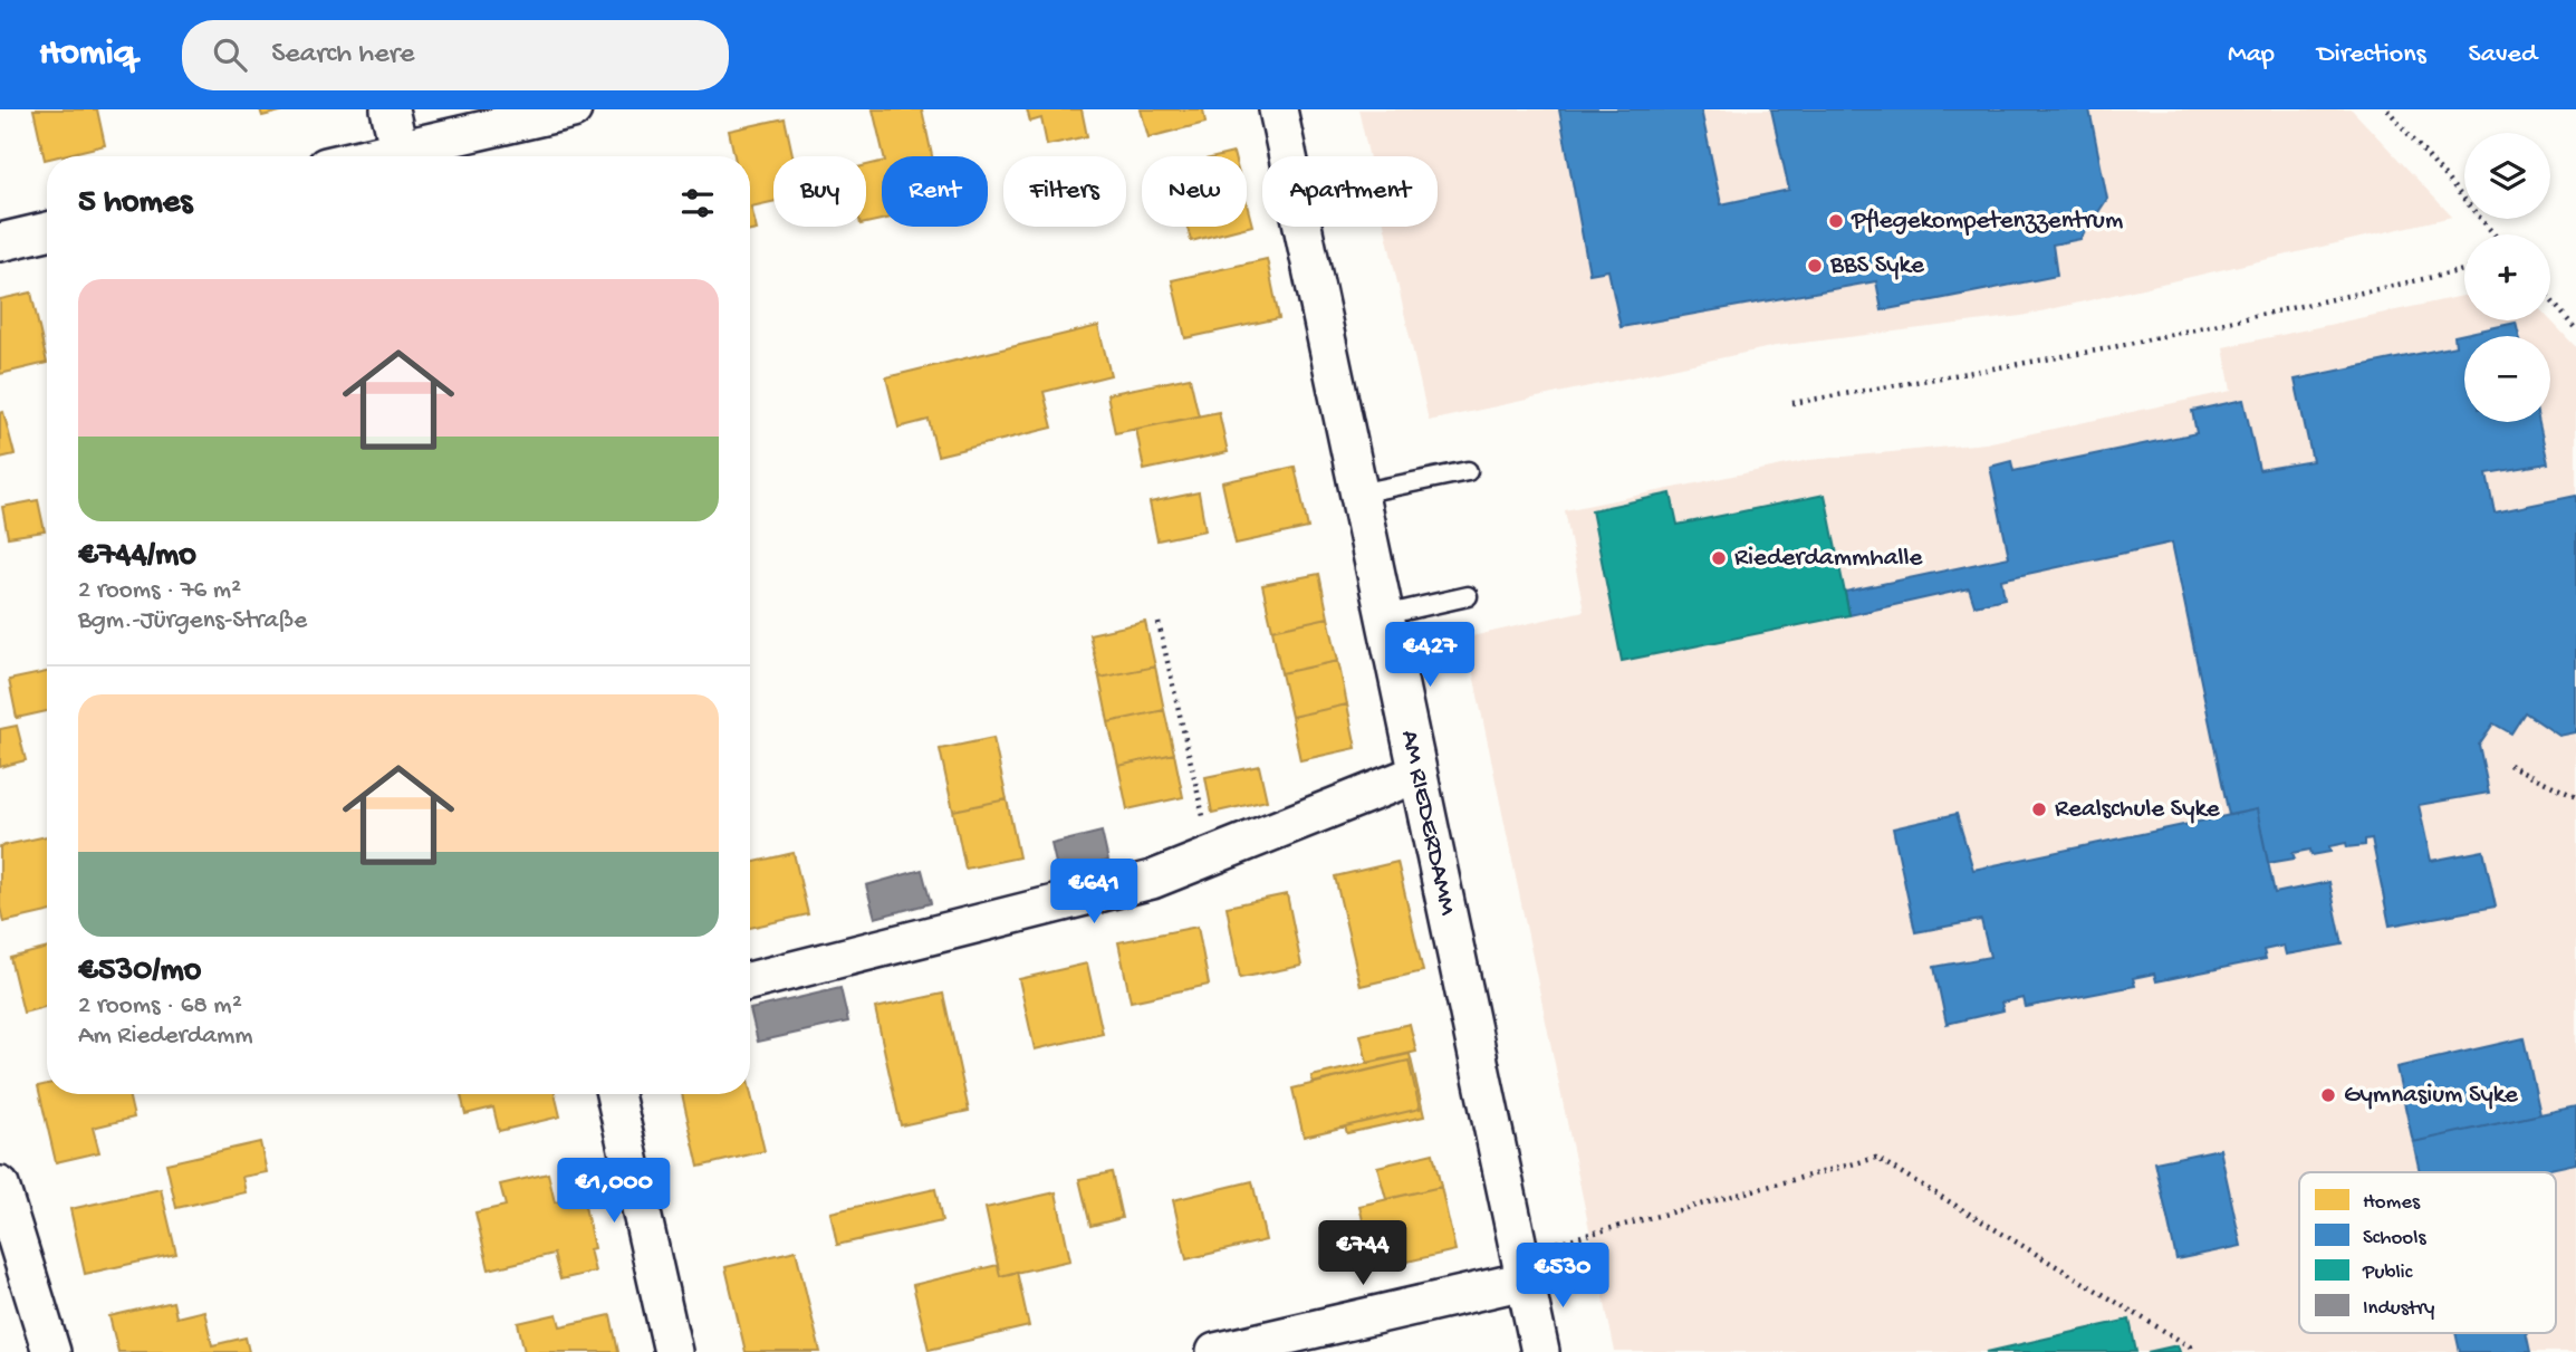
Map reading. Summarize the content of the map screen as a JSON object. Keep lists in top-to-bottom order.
{
  "streets": {
    "street": ["AM RIEDERDAMM"]
  },
  "places": [
    "Pflegekompetenzzentrum",
    "BBS Syke",
    "Riederdammhalle",
    "Realschule Syke",
    "Gymnasium Syke"
  ],
  "legend": [
    "Homes",
    "Schools",
    "Public",
    "Industry"
  ],
  "page": {
    "header": "Homiq",
    "search": "Search here",
    "nav": ["Map", "Directions", "Saved"],
    "map_buttons": ["+", "−"],
    "chip": [
      "Buy",
      "Rent",
      "Filters",
      "New",
      "Apartment"
    ],
    "heading": "5 homes",
    "list": [
      {
        "name": "€744/mo",
        "note": "2 rooms · 76 m² · Bgm.-Jürgens-Straße"
      },
      {
        "name": "€530/mo",
        "note": "2 rooms · 68 m² · Am Riederdamm"
      }
    ],
    "price": [
      "€427",
      "€641",
      "€1,000",
      "€744",
      "€530"
    ]
  }
}
